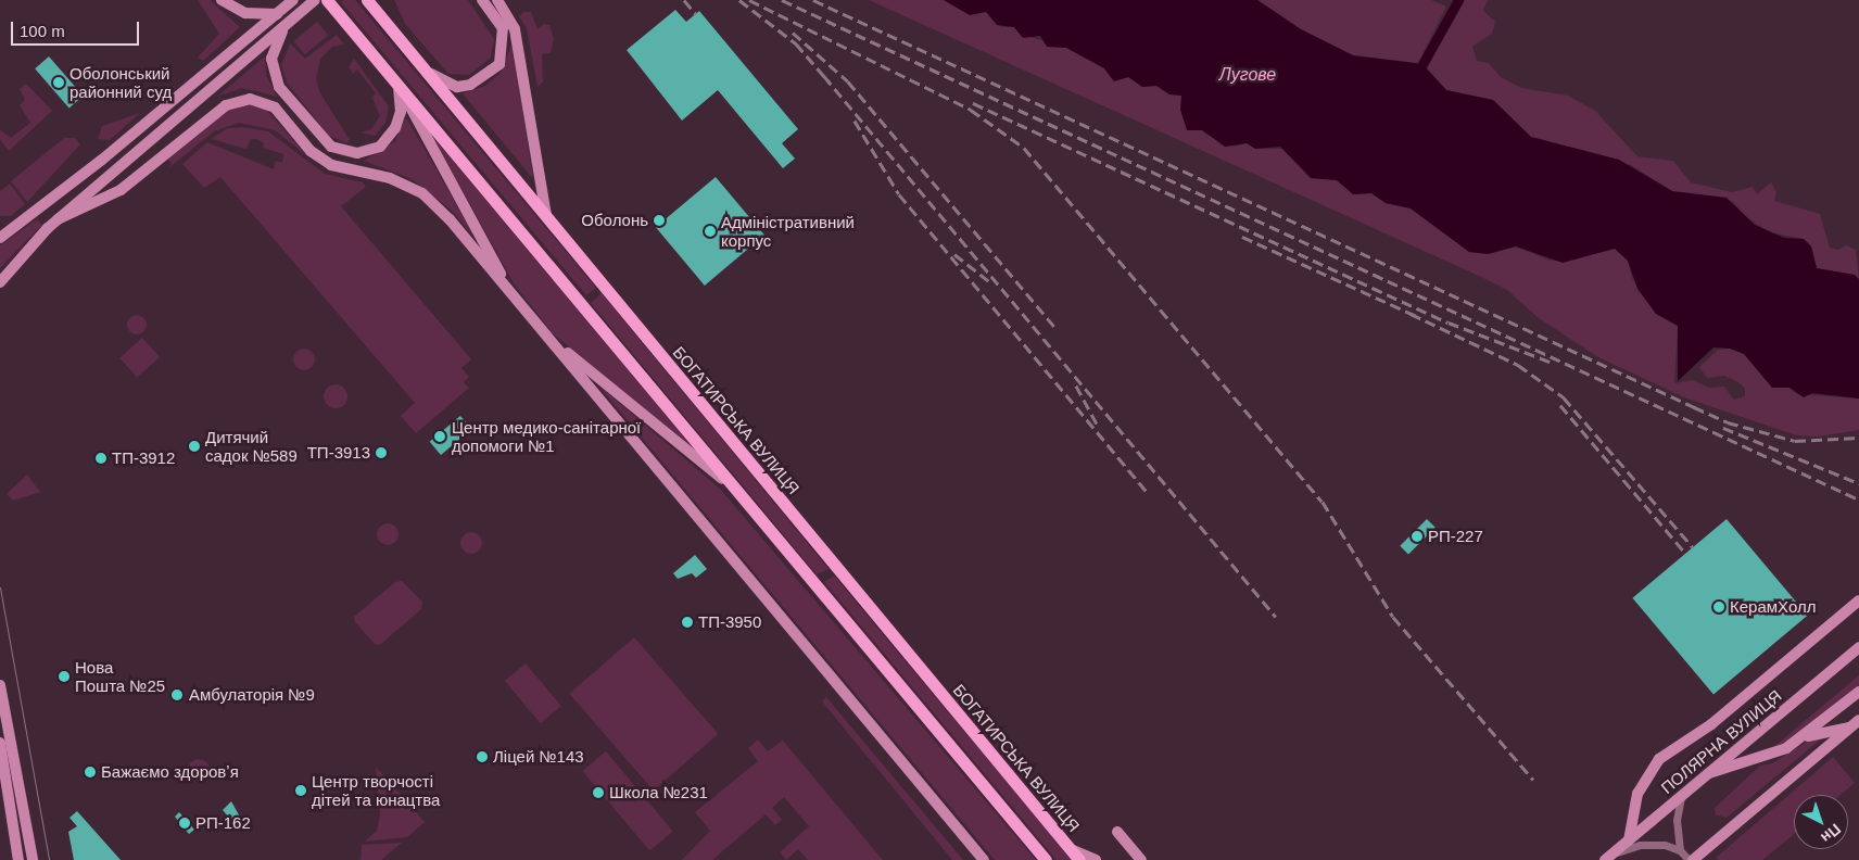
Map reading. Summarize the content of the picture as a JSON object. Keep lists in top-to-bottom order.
{
  "streets": {
    "main road": ["БОГАТИРСЬКА ВУЛИЦЯ", "ПОЛЯРНА ВУЛИЦЯ"]
  },
  "water": ["Лугове"],
  "places": [
    "Оболонський районний суд",
    "Оболонь",
    "Адміністративний корпус",
    "Центр медико-санітарної допомоги №1",
    "Дитячий садок №589",
    "ТП-3913",
    "ТП-3912",
    "РП-227",
    "КерамХолл",
    "ТП-3950",
    "Нова Пошта №25",
    "Амбулаторія №9",
    "Ліцей №143",
    "Бажаємо здоровʼя",
    "Центр творчості дітей та юнацтва",
    "Школа №231",
    "РП-162"
  ],
  "scale_bar": "100 m",
  "north": "bottom right"
}
